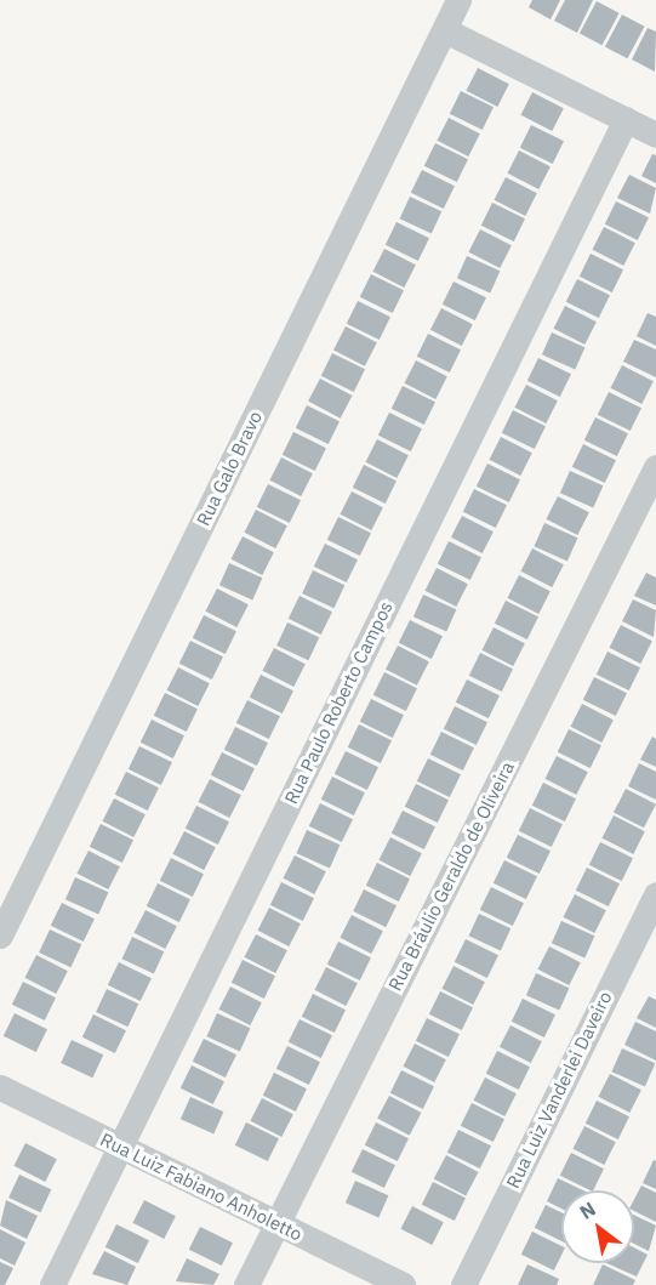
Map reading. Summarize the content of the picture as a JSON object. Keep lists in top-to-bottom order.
{
  "streets": {
    "street": [
      "Rua Galo Bravo",
      "Rua Paulo Roberto Campos",
      "Rua Bráulio Geraldo de Oliveira",
      "Rua Luiz Vanderlei Daveiro",
      "Rua Luiz Fabiano Anholetto"
    ]
  },
  "crossings": [
    ["Rua Paulo Roberto Campos", "Rua Luiz Fabiano Anholetto"],
    ["Rua Bráulio Geraldo de Oliveira", "Rua Luiz Fabiano Anholetto"]
  ],
  "north": "top left"
}
